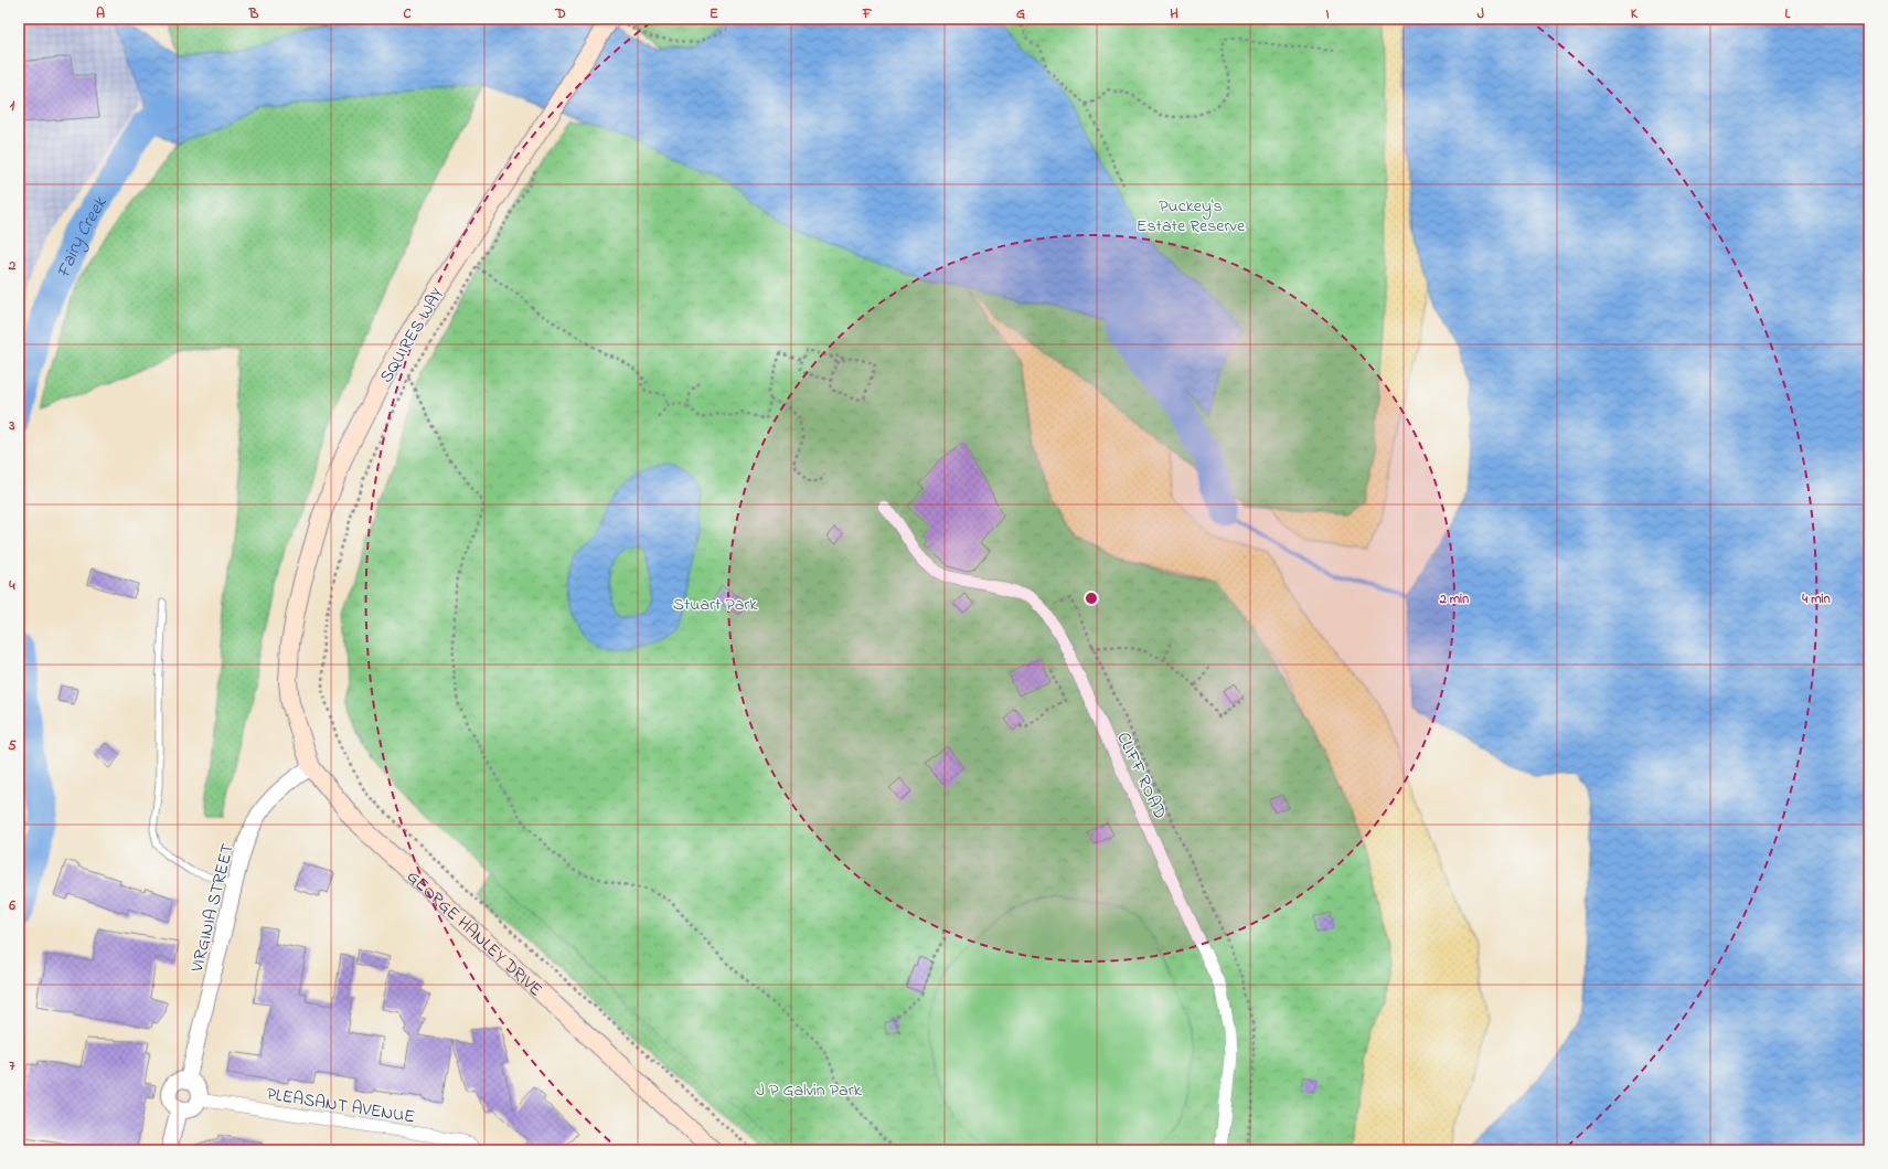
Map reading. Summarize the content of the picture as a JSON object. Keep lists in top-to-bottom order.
{
  "streets": {
    "main road": ["SQUIRES WAY", "GEORGE HANLEY DRIVE"],
    "street": ["CLIFF ROAD", "VIRGINIA STREET", "PLEASANT AVENUE"]
  },
  "crossings": [
    ["SQUIRES WAY", "GEORGE HANLEY DRIVE"],
    ["VIRGINIA STREET", "GEORGE HANLEY DRIVE"],
    ["VIRGINIA STREET", "PLEASANT AVENUE"]
  ],
  "water": ["Fairy Creek"],
  "parks": ["Puckey's Estate Reserve", "Stuart Park", "J P Galvin Park"],
  "grid": {
    "columns": [
      "A",
      "B",
      "C",
      "D",
      "E",
      "F",
      "G",
      "H",
      "I",
      "J",
      "K",
      "L"
    ],
    "rows": [
      "1",
      "2",
      "3",
      "4",
      "5",
      "6",
      "7"
    ]
  },
  "rings": ["2 min", "4 min"]
}
